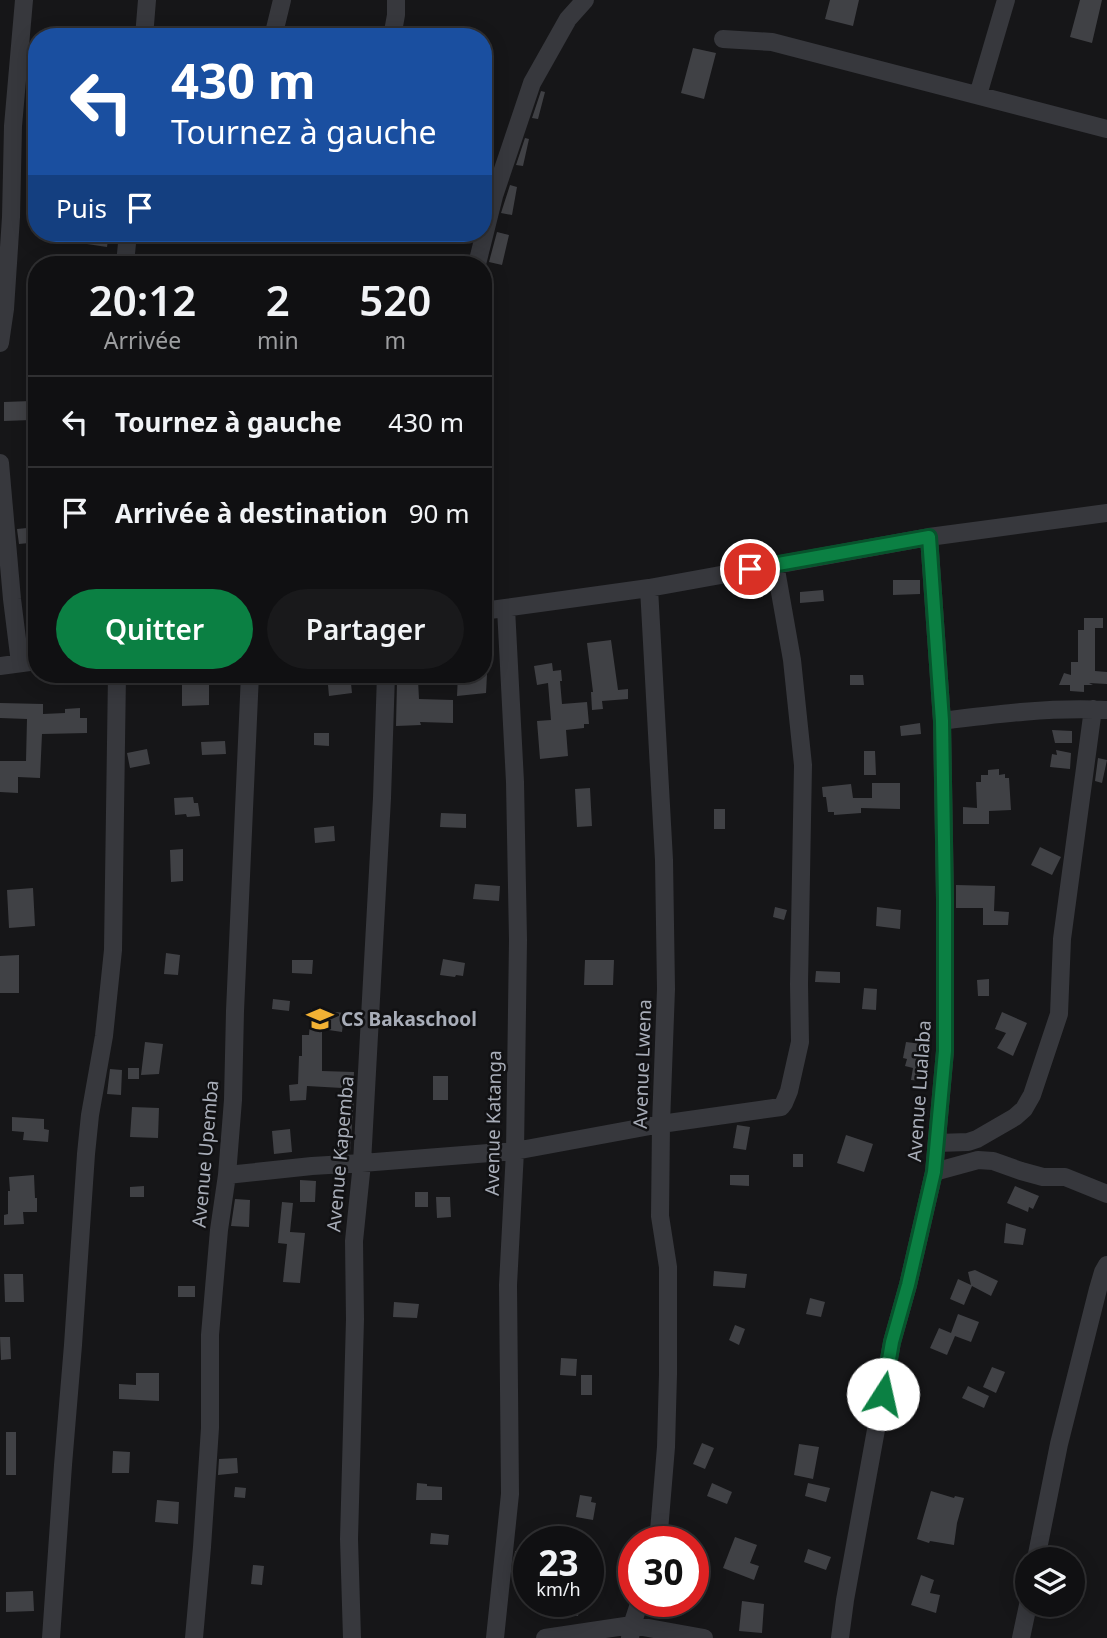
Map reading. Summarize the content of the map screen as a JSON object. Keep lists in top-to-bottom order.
{
  "streets": {
    "street": [
      "Avenue Lwena",
      "Avenue Lualaba",
      "Avenue Katanga",
      "Avenue Upemba",
      "Avenue Kapemba"
    ]
  },
  "places": {
    "school or university": ["CS Bakaschool"]
  },
  "page": {
    "turn": ["430 m", "Tournez à gauche"],
    "then": "Puis",
    "eta": [
      "20:12",
      "Arrivée",
      "2",
      "min",
      "520",
      "m"
    ],
    "list": [
      {
        "name": "Tournez à gauche",
        "value": "430 m"
      },
      {
        "name": "Arrivée à destination",
        "value": "90 m"
      }
    ],
    "buttons": ["Quitter", "Partager"],
    "speed": "23 km/h",
    "limit": "30"
  }
}
